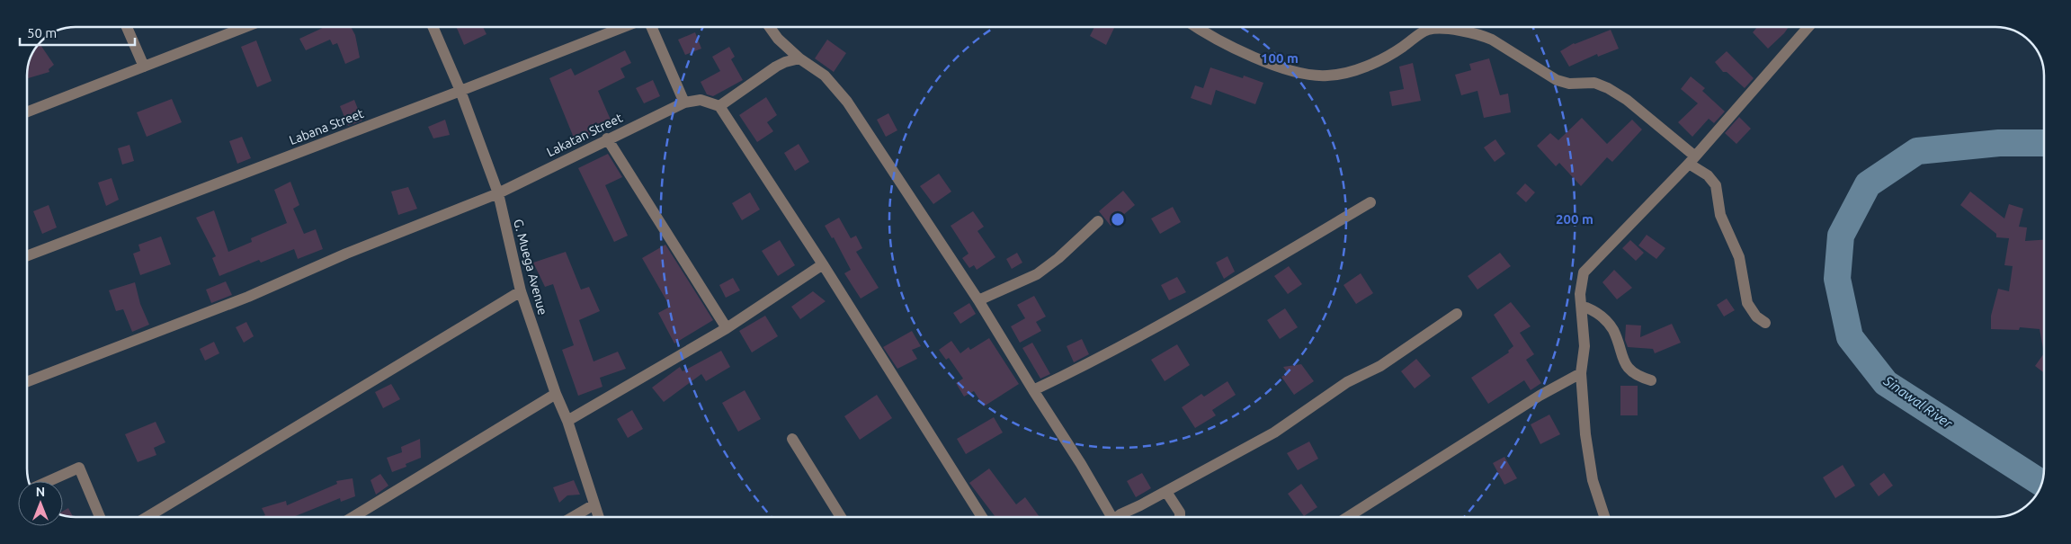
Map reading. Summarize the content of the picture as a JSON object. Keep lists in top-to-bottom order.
{
  "streets": {
    "street": ["Labana Street", "Lakatan Street", "G. Muega Avenue"]
  },
  "crossings": [
    ["Labana Street", "G. Muega Avenue"],
    ["Lakatan Street", "G. Muega Avenue"]
  ],
  "water": ["Sinawal River"],
  "scale_bar": "50 m",
  "north": "top",
  "rings": ["100 m", "200 m"]
}
